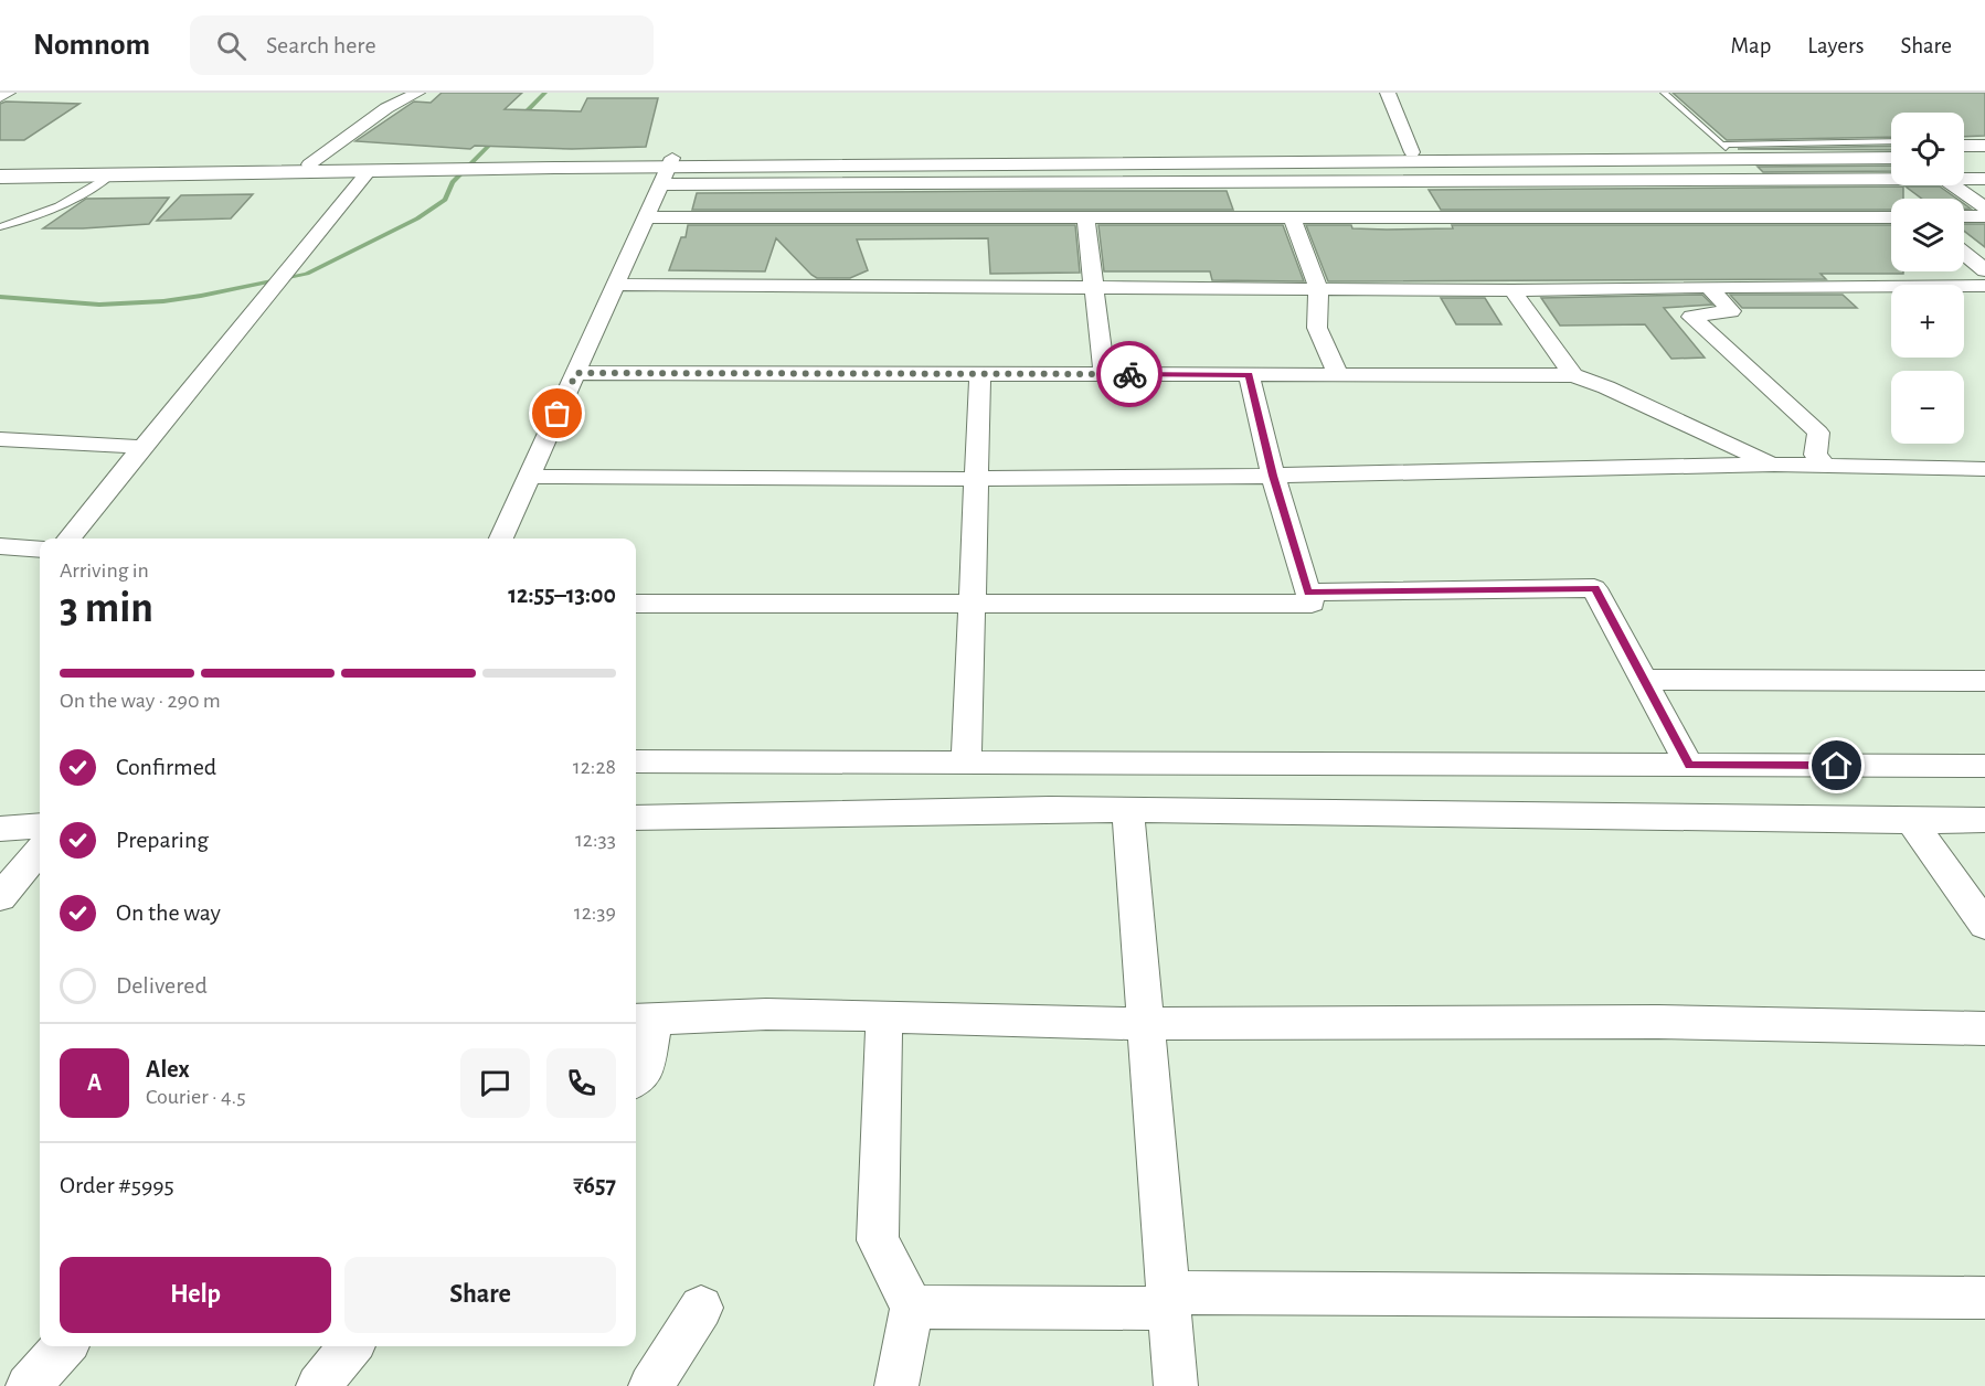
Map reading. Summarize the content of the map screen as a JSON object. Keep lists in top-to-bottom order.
{
  "page": {
    "header": "Nomnom",
    "search": "Search here",
    "nav": ["Map", "Layers", "Share"],
    "map_buttons": ["+", "−"],
    "heading": ["3 min", "Arriving in", "12:55–13:00"],
    "panel": [
      "Alex",
      "Courier · 4.5",
      "Order #5995",
      "₹657"
    ],
    "bar": "On the way · 290 m",
    "list": [
      ["Confirmed", "12:28"],
      ["Preparing", "12:33"],
      ["On the way", "12:39"],
      "Delivered"
    ],
    "round": "A",
    "buttons": ["Help", "Share"]
  }
}
